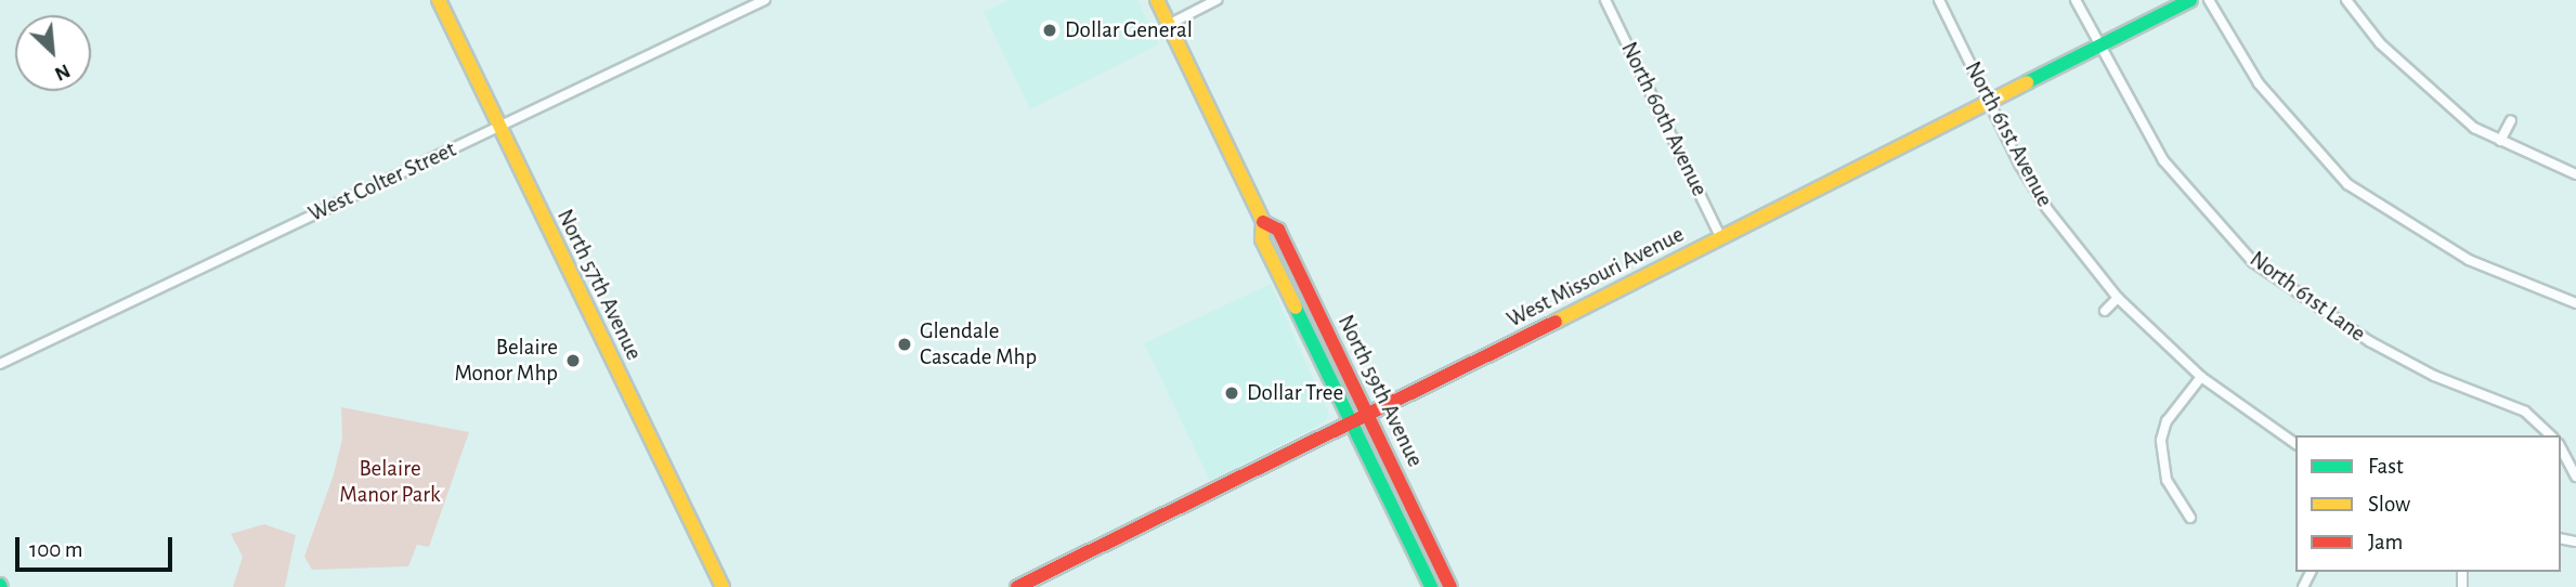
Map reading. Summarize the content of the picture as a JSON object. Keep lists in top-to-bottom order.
{
  "streets": {
    "street": [
      "North 60th Avenue",
      "North 61st Avenue",
      "West Colter Street",
      "West Missouri Avenue",
      "North 57th Avenue",
      "North 61st Lane",
      "North 59th Avenue"
    ]
  },
  "crossings": [
    ["North 60th Avenue", "West Missouri Avenue"],
    ["North 61st Avenue", "West Missouri Avenue"],
    ["West Colter Street", "North 57th Avenue"],
    ["West Missouri Avenue", "North 61st Lane"],
    ["West Missouri Avenue", "North 59th Avenue"]
  ],
  "parks": ["Belaire Manor Park"],
  "places": [
    "Dollar General",
    "Glendale Cascade Mhp",
    "Belaire Monor Mhp",
    "Dollar Tree"
  ],
  "legend": ["Fast", "Slow", "Jam"],
  "scale_bar": "100 m",
  "north": "bottom right"
}
